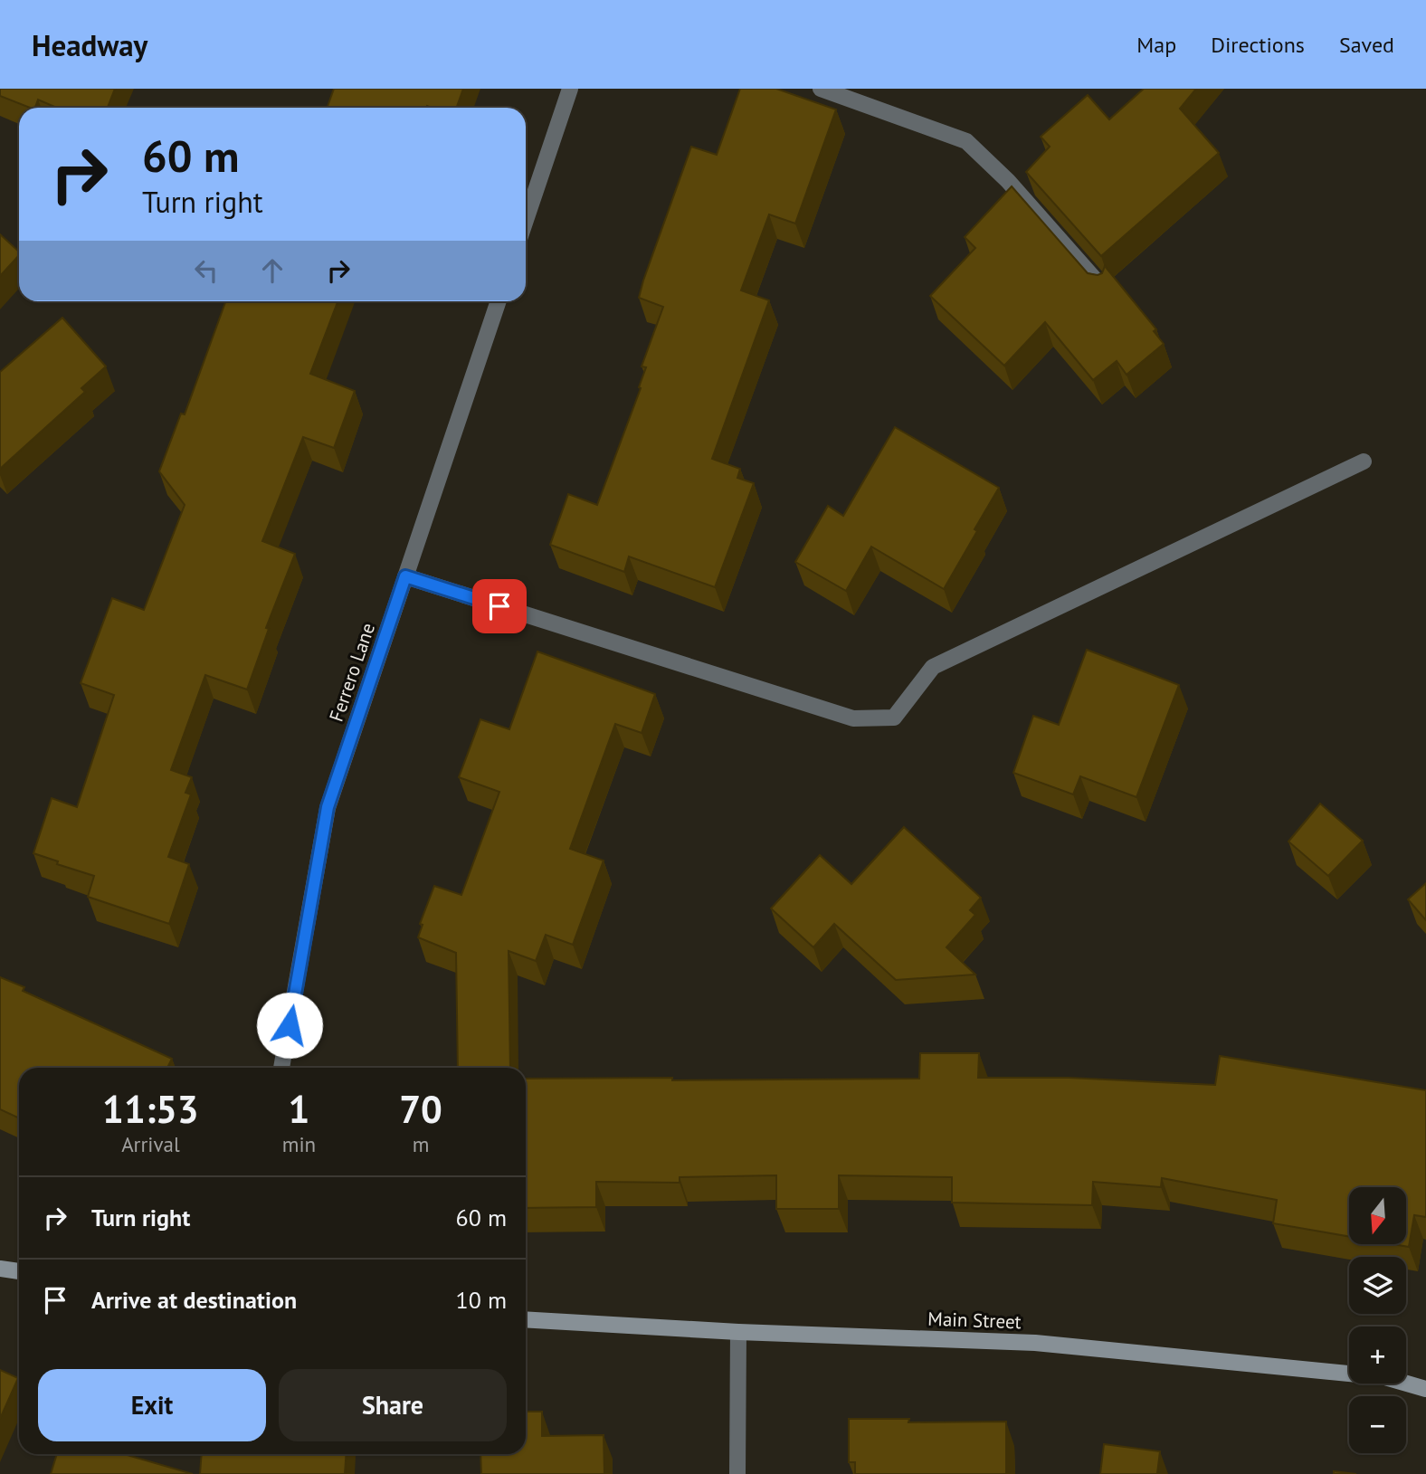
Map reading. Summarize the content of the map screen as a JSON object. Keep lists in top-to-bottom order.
{
  "streets": {
    "street": ["Ferrero Lane", "Main Street"]
  },
  "north": "bottom",
  "page": {
    "header": "Headway",
    "nav": ["Map", "Directions", "Saved"],
    "turn": ["60 m", "Turn right"],
    "eta": [
      "11:53",
      "Arrival",
      "1",
      "min",
      "70",
      "m"
    ],
    "list": [
      {
        "name": "Turn right",
        "value": "60 m"
      },
      {
        "name": "Arrive at destination",
        "value": "10 m"
      }
    ],
    "map_buttons": ["+", "−"],
    "buttons": ["Exit", "Share"]
  }
}
